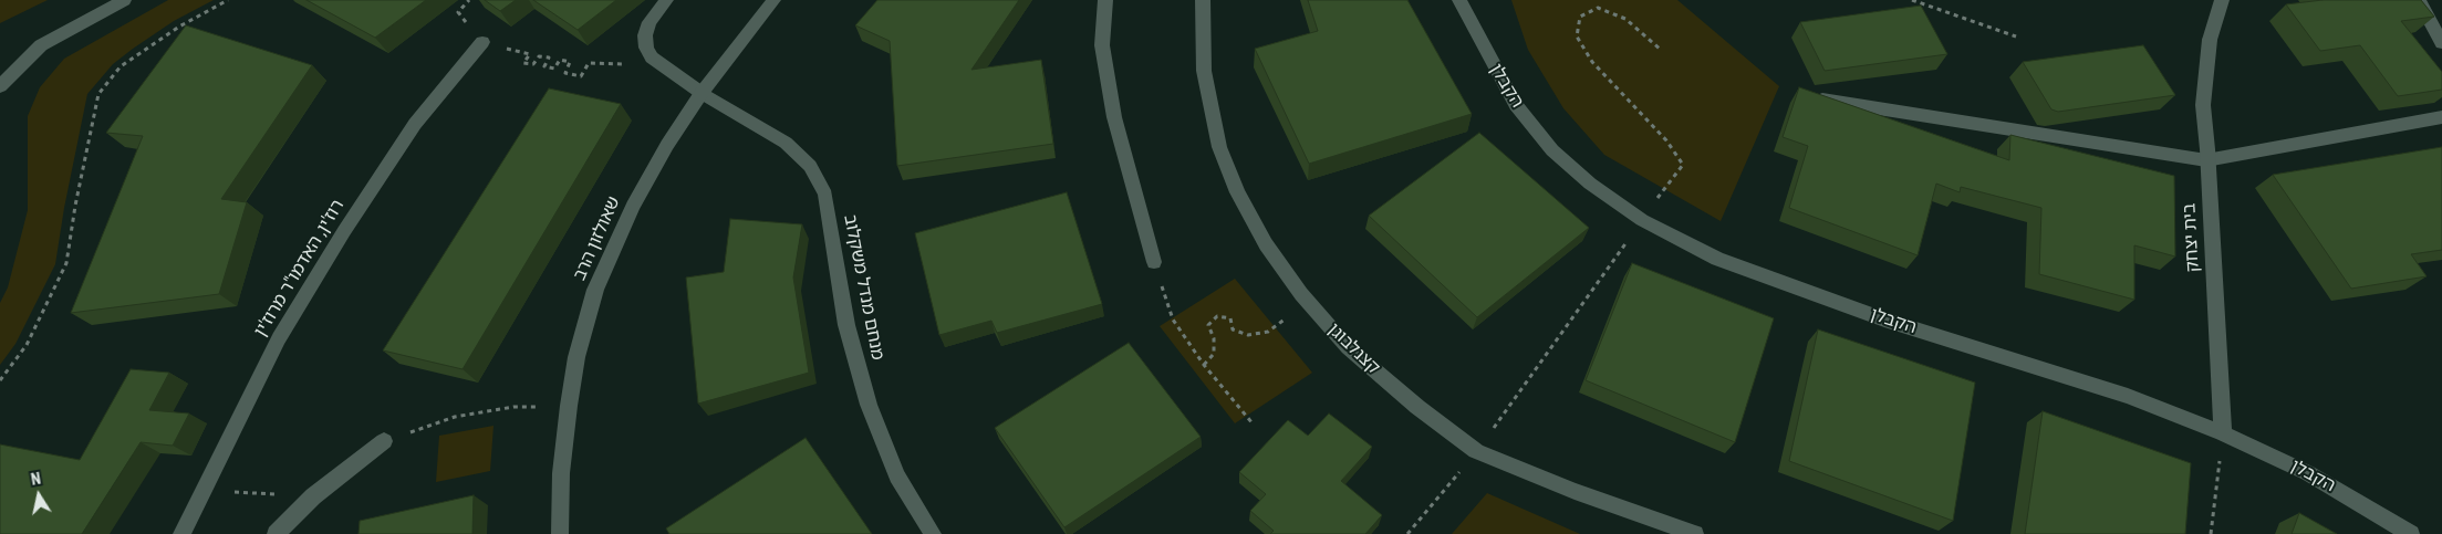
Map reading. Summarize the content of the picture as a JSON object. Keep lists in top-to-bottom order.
{
  "streets": {
    "street": [
      "הקבלן",
      "בית יצחק",
      "שאולזון הרב",
      "רוז'ין, האדמו\"ר מרוז'ין",
      "מנחם מנדל משקלוב",
      "קצנלבוגן"
    ]
  },
  "crossings": [
    ["הקבלן", "בית יצחק"],
    ["שאולזון הרב", "מנחם מנדל משקלוב"]
  ],
  "north": "top"
}
